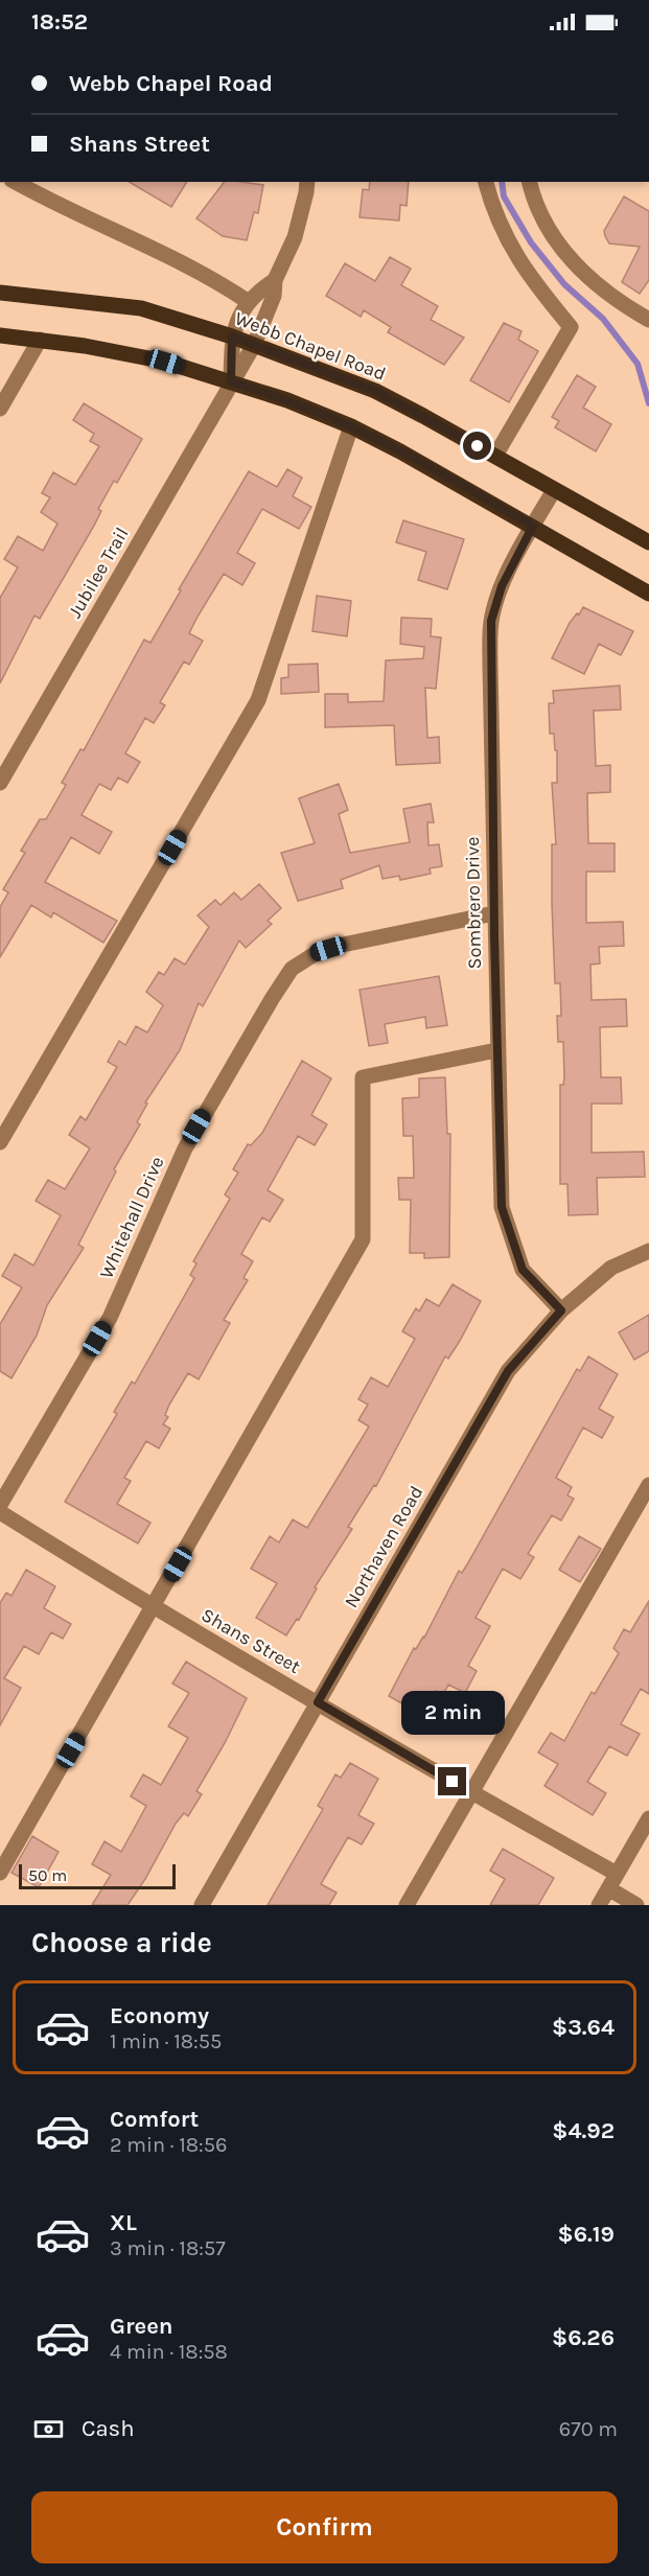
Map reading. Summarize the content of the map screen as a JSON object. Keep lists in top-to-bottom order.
{
  "streets": {
    "main road": ["Webb Chapel Road"],
    "street": [
      "Jubilee Trail",
      "Sombrero Drive",
      "Whitehall Drive",
      "Northaven Road",
      "Shans Street"
    ]
  },
  "crossings": [
    ["Webb Chapel Road", "Jubilee Trail"],
    ["Webb Chapel Road", "Sombrero Drive"],
    ["Sombrero Drive", "Whitehall Drive"],
    ["Sombrero Drive", "Northaven Road"],
    ["Northaven Road", "Shans Street"]
  ],
  "scale_bar": "50 m",
  "page": {
    "status": "18:52",
    "banner": ["Webb Chapel Road", "Shans Street"],
    "bubble": "2 min",
    "scale": "50 m",
    "heading": "Choose a ride",
    "list": [
      {
        "name": "Economy",
        "note": "1 min · 18:55",
        "value": "$3.64"
      },
      {
        "name": "Comfort",
        "note": "2 min · 18:56",
        "value": "$4.92"
      },
      {
        "name": "XL",
        "note": "3 min · 18:57",
        "value": "$6.19"
      },
      {
        "name": "Green",
        "note": "4 min · 18:58",
        "value": "$6.26"
      }
    ],
    "pay": ["Cash", "670 m"],
    "buttons": "Confirm"
  }
}
